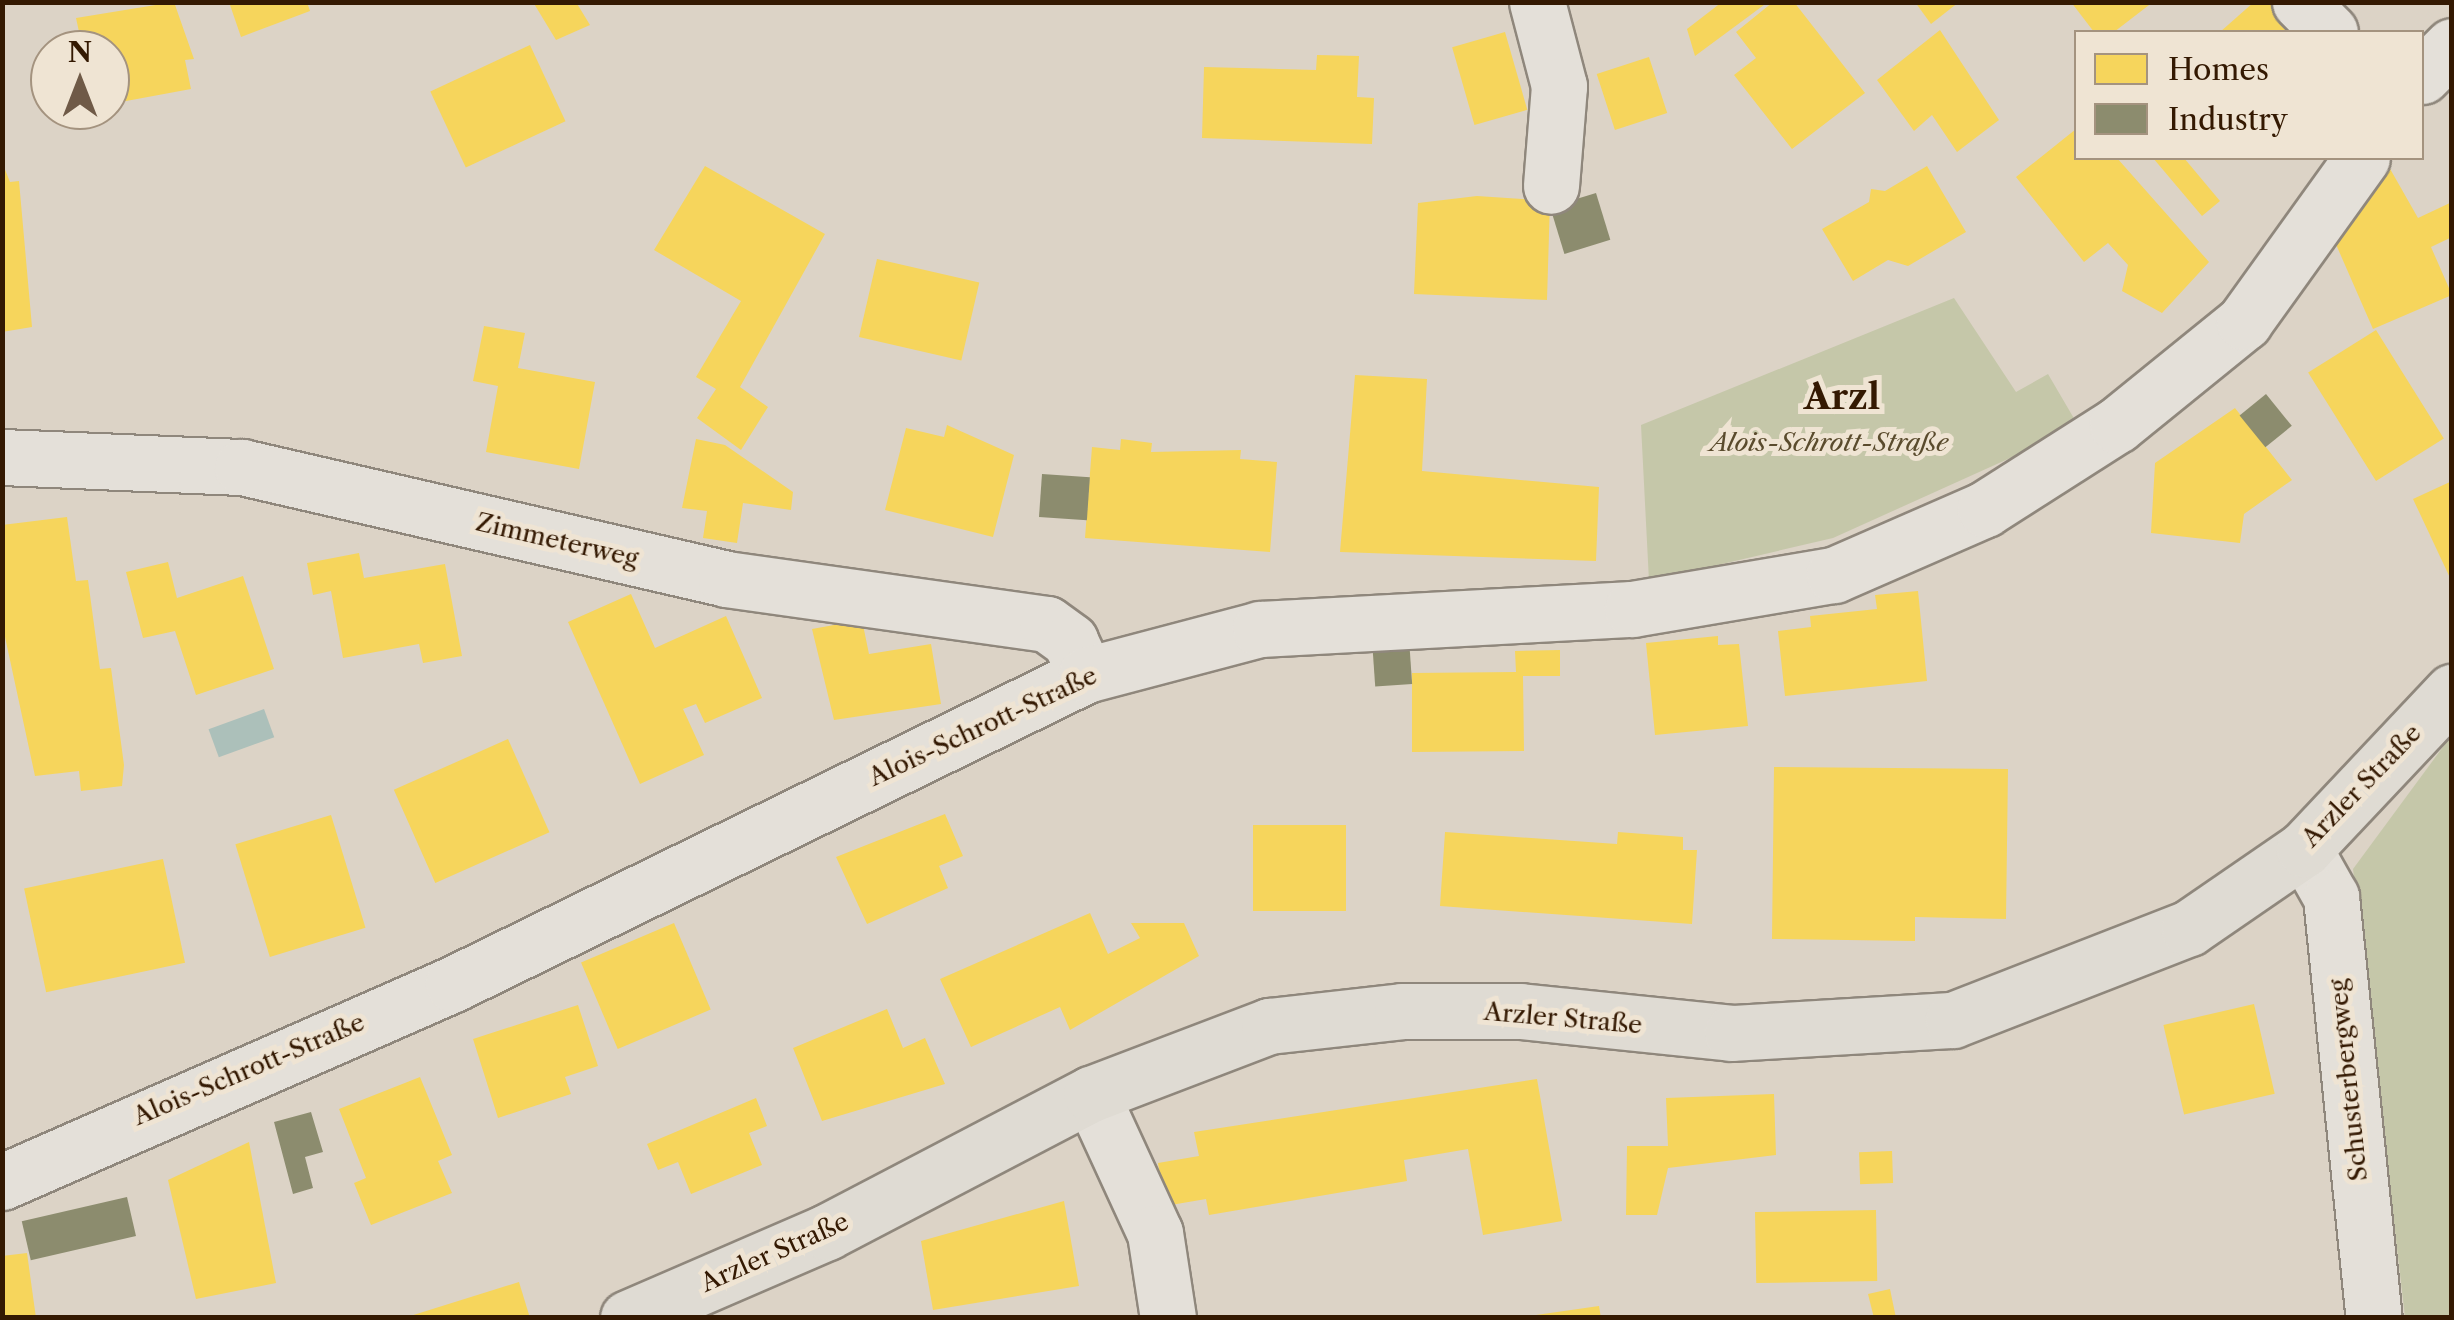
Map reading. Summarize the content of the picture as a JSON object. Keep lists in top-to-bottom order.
{
  "streets": {
    "main road": ["Arzler Straße"],
    "street": ["Zimmeterweg", "Alois-Schrott-Straße", "Schusterbergweg"]
  },
  "crossings": [
    ["Zimmeterweg", "Alois-Schrott-Straße"],
    ["Arzler Straße", "Schusterbergweg"]
  ],
  "districts": ["Arzl"],
  "parks": ["Alois-Schrott-Straße"],
  "legend": ["Homes", "Industry"],
  "north": "top"
}
